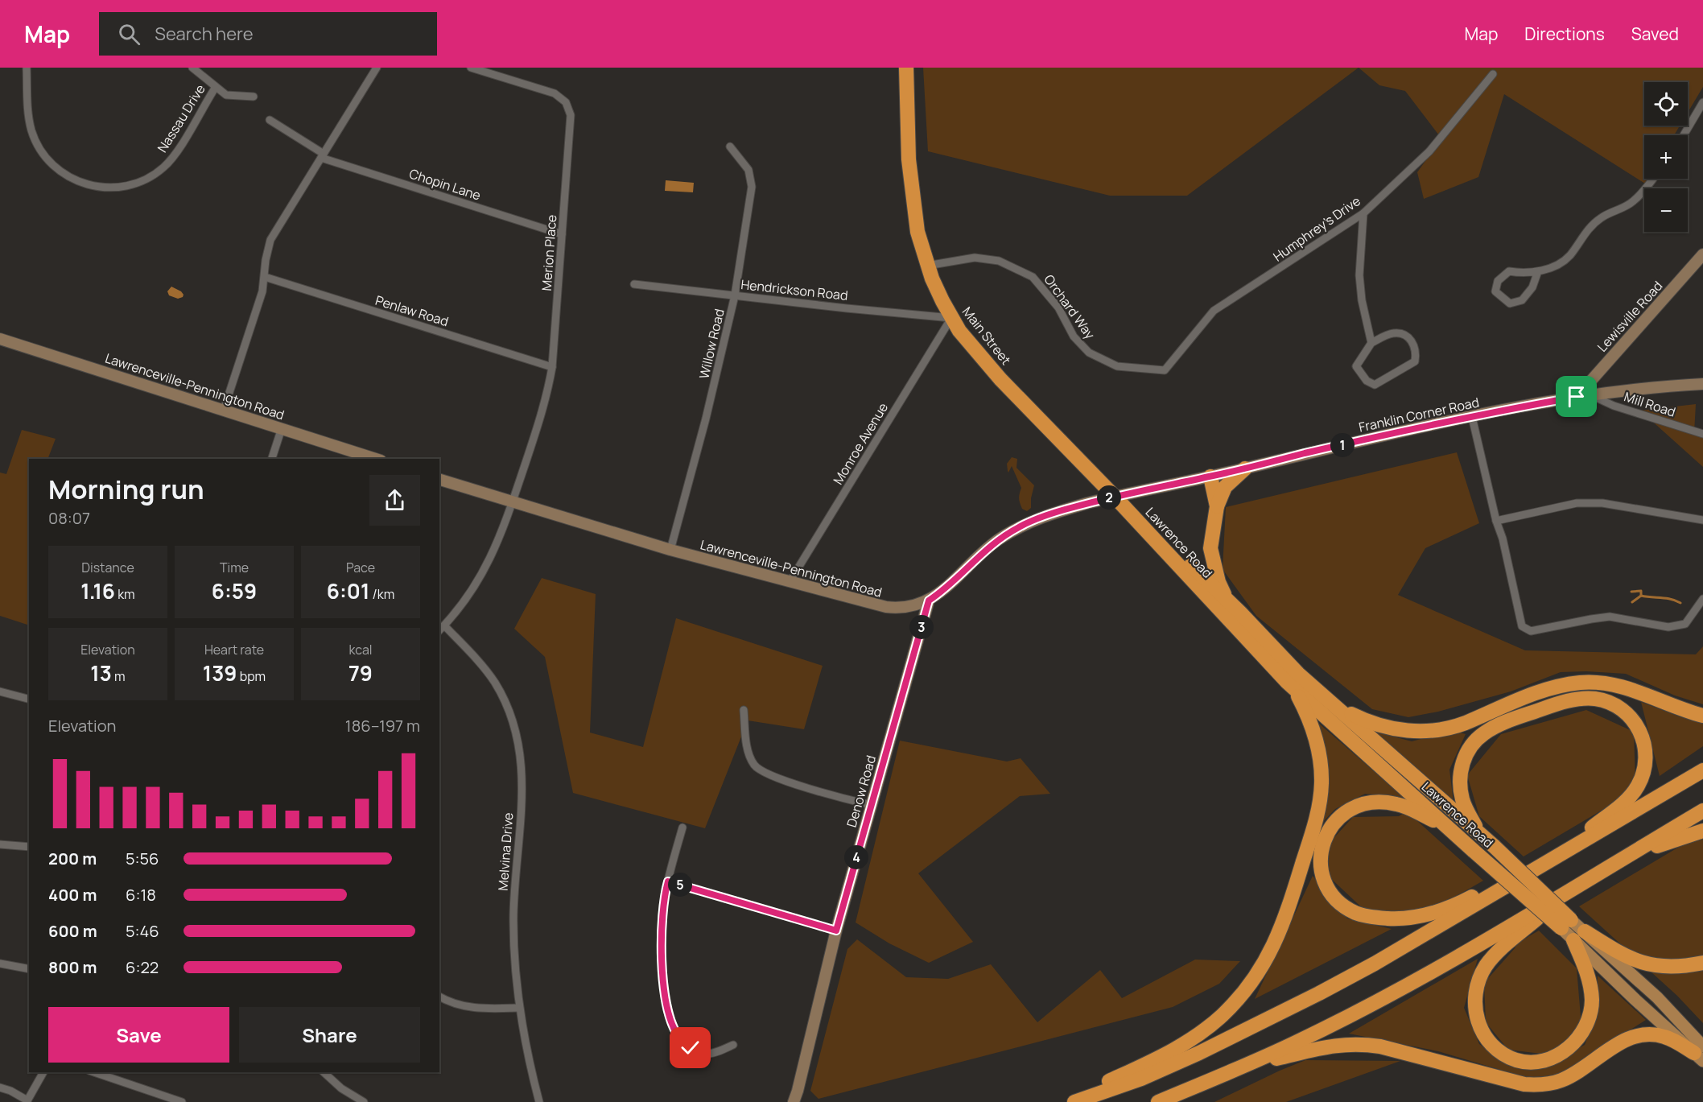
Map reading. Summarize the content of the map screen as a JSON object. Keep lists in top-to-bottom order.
{
  "streets": {
    "highway": ["Main Street", "Lawrence Road"],
    "street": [
      "Nassau Drive",
      "Chopin Lane",
      "Humphrey's Drive",
      "Merion Place",
      "Hendrickson Road",
      "Orchard Way",
      "Penlaw Road",
      "Lewisville Road",
      "Willow Road",
      "Lawrenceville-Pennington Road",
      "Mill Road",
      "Franklin Corner Road",
      "Monroe Avenue",
      "Denow Road",
      "Melvina Drive"
    ]
  },
  "crossings": [
    ["Chopin Lane", "Merion Place"],
    ["Humphrey's Drive", "Orchard Way"],
    ["Merion Place", "Penlaw Road"],
    ["Merion Place", "Lawrenceville-Pennington Road"],
    ["Merion Place", "Melvina Drive"],
    ["Hendrickson Road", "Main Street"],
    ["Hendrickson Road", "Willow Road"],
    ["Hendrickson Road", "Monroe Avenue"],
    ["Orchard Way", "Main Street"],
    ["Lewisville Road", "Franklin Corner Road"],
    ["Main Street", "Lawrenceville-Pennington Road"],
    ["Main Street", "Franklin Corner Road"],
    ["Main Street", "Monroe Avenue"],
    ["Main Street", "Lawrence Road"],
    ["Willow Road", "Lawrenceville-Pennington Road"],
    ["Lawrenceville-Pennington Road", "Franklin Corner Road"],
    ["Lawrenceville-Pennington Road", "Monroe Avenue"],
    ["Lawrenceville-Pennington Road", "Lawrence Road"],
    ["Lawrenceville-Pennington Road", "Denow Road"],
    ["Mill Road", "Franklin Corner Road"],
    ["Franklin Corner Road", "Lawrence Road"]
  ],
  "page": {
    "header": "Map",
    "search": "Search here",
    "nav": ["Map", "Directions", "Saved"],
    "map_buttons": ["+", "−"],
    "pins": [
      "1",
      "2",
      "3",
      "4",
      "5"
    ],
    "heading": ["Morning run", "08:07"],
    "stats": [
      ["Distance", "1.16 km"],
      ["Time", "6:59"],
      ["Pace", "6:01 /km"],
      ["Elevation", "13 m"],
      ["Heart rate", "139 bpm"],
      ["kcal", "79"]
    ],
    "chart": ["Elevation", "186–197 m"],
    "list": [
      {
        "name": "200 m",
        "note": "5:56"
      },
      {
        "name": "400 m",
        "note": "6:18"
      },
      {
        "name": "600 m",
        "note": "5:46"
      },
      {
        "name": "800 m",
        "note": "6:22"
      }
    ],
    "buttons": ["Save", "Share"]
  }
}
